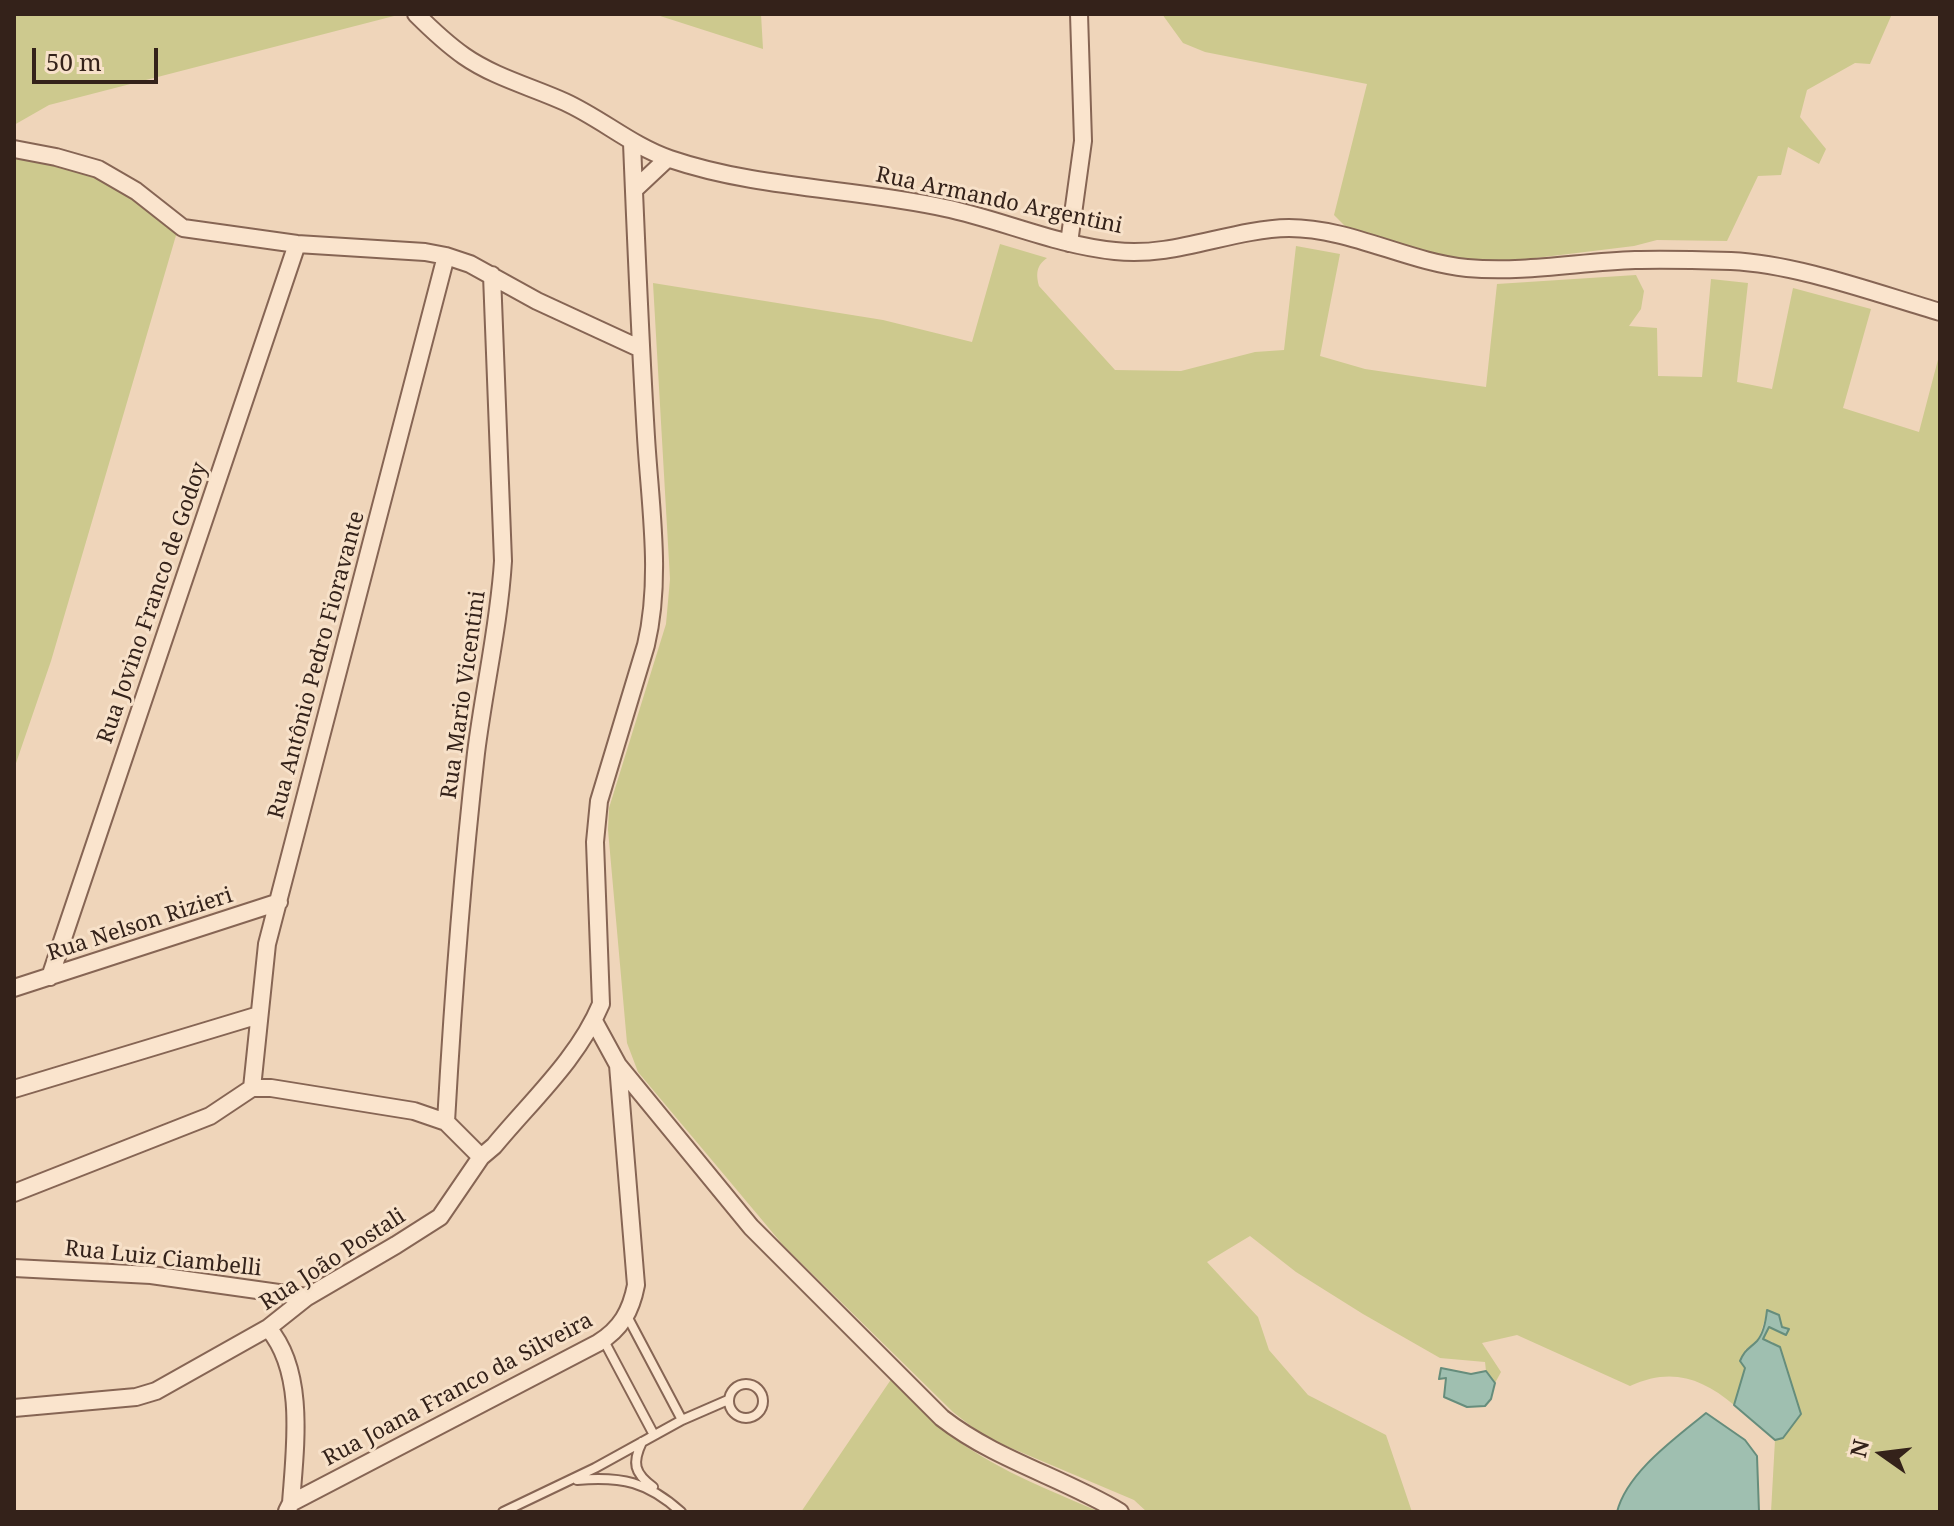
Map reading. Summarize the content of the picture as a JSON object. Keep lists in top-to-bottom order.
{
  "streets": {
    "street": [
      "Rua Armando Argentini",
      "Rua Jovino Franco de Godoy",
      "Rua Antônio Pedro Fioravante",
      "Rua Mario Vicentini",
      "Rua Nelson Rizieri",
      "Rua Luiz Ciambelli",
      "Rua João Postali",
      "Rua Joana Franco da Silveira"
    ]
  },
  "crossings": [
    ["Rua Jovino Franco de Godoy", "Rua Nelson Rizieri"],
    ["Rua Antônio Pedro Fioravante", "Rua Nelson Rizieri"],
    ["Rua Luiz Ciambelli", "Rua João Postali"],
    ["Rua João Postali", "Rua Joana Franco da Silveira"]
  ],
  "scale_bar": "50 m",
  "north": "left"
}
